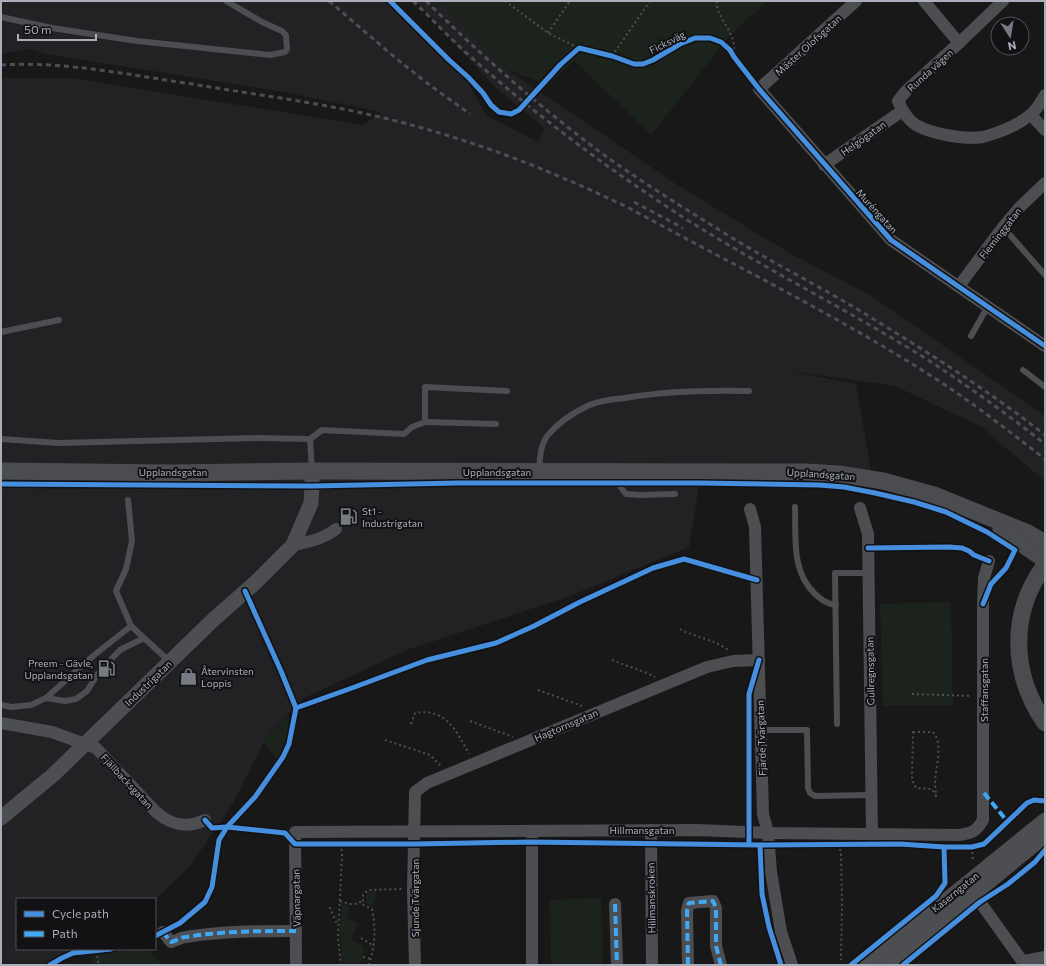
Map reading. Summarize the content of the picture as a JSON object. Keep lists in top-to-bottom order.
{
  "streets": {
    "main road": ["Upplandsgatan"],
    "street": [
      "Mäster Olofsgatan",
      "Runda vägen",
      "Helgögatan",
      "Muréngatan",
      "Fleminggatan",
      "Gullregnsgatan",
      "Industrigatan",
      "Staffansgatan",
      "Hagtornsgatan",
      "Fjärde Tvärgatan",
      "Fjällbacksgatan",
      "Hillmansgatan",
      "Kaserngatan",
      "Väpnargatan",
      "Sjunde Tvärgatan",
      "Hillmanskroken"
    ],
    "cycle path": ["Ficksväg"]
  },
  "crossings": [
    ["Mäster Olofsgatan", "Muréngatan"],
    ["Runda vägen", "Helgögatan"],
    ["Helgögatan", "Muréngatan"],
    ["Muréngatan", "Fleminggatan"],
    ["Upplandsgatan", "Industrigatan"],
    ["Gullregnsgatan", "Hillmansgatan"],
    ["Industrigatan", "Fjällbacksgatan"],
    ["Staffansgatan", "Hillmansgatan"],
    ["Hagtornsgatan", "Fjärde Tvärgatan"],
    ["Hagtornsgatan", "Hillmansgatan"],
    ["Hagtornsgatan", "Sjunde Tvärgatan"],
    ["Fjärde Tvärgatan", "Hillmansgatan"],
    ["Hillmansgatan", "Väpnargatan"],
    ["Hillmansgatan", "Sjunde Tvärgatan"],
    ["Hillmansgatan", "Hillmanskroken"]
  ],
  "places": {
    "fuel station": ["St1 - Industrigatan", "Preem - Gävle, Upplandsgatan"],
    "shop": ["Återvinsten Loppis"]
  },
  "legend": ["Cycle path", "Path"],
  "scale_bar": "50 m",
  "north": "bottom"
}
